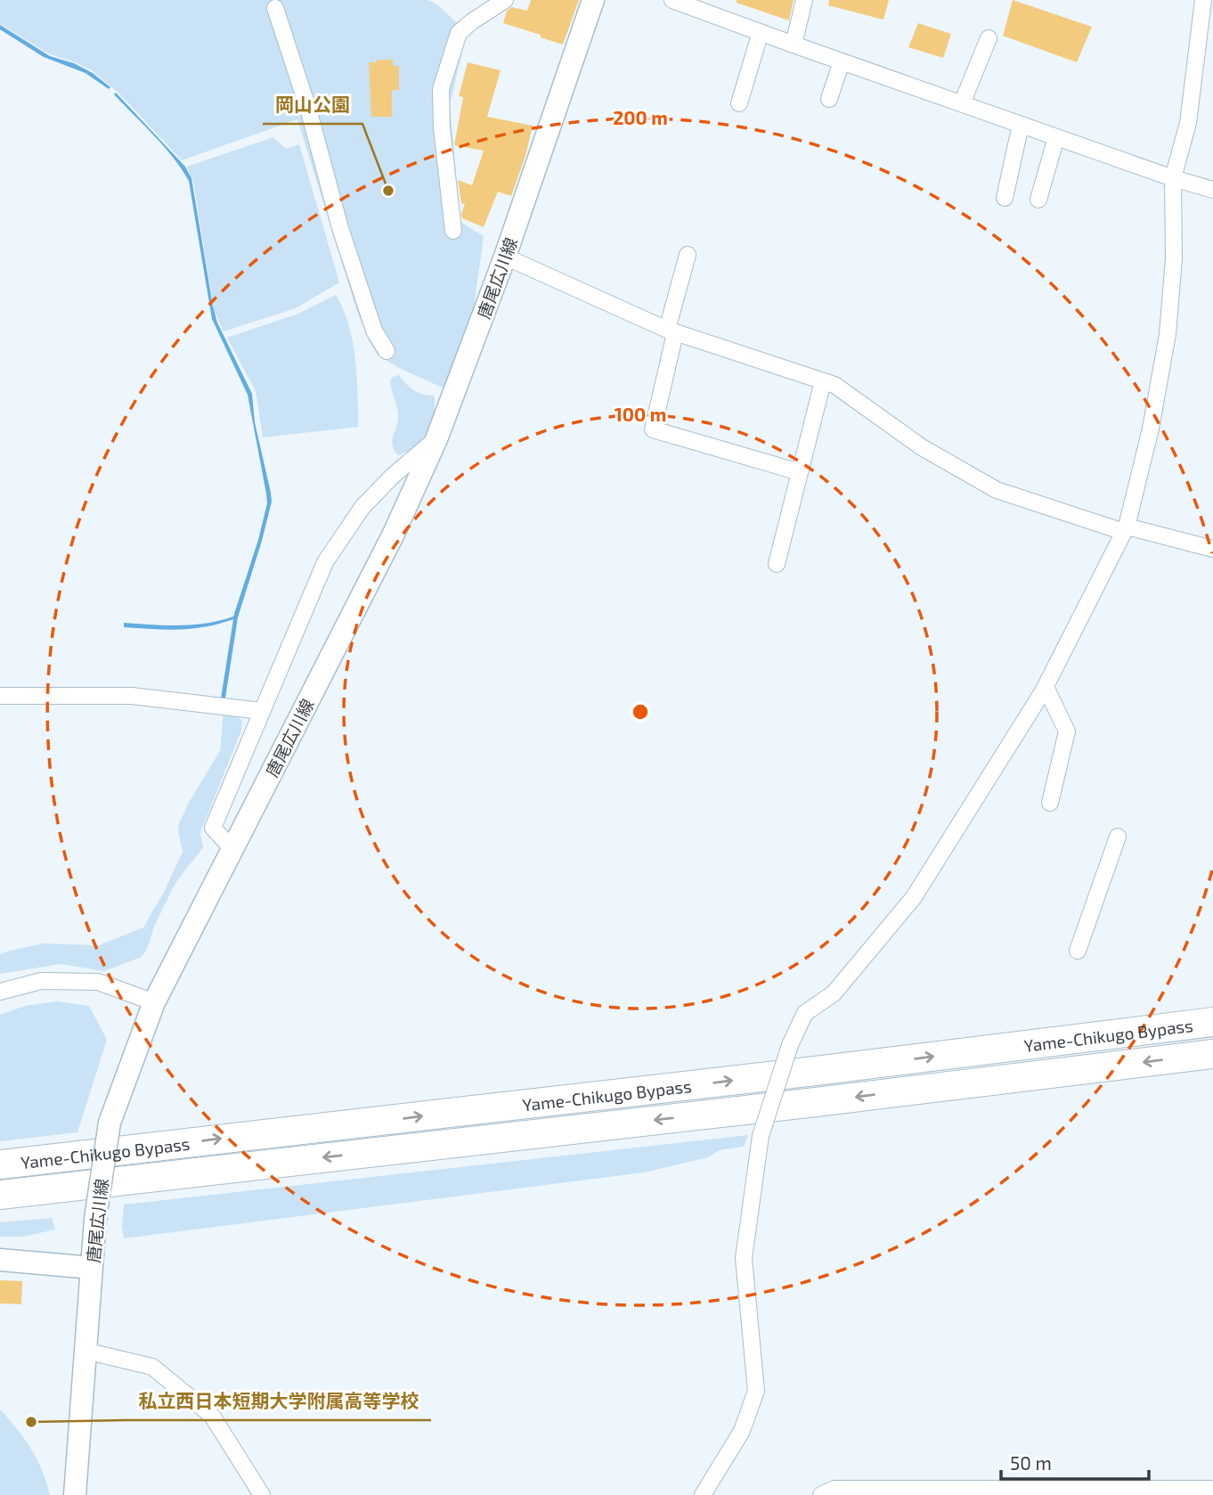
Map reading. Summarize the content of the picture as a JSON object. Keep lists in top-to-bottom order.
{
  "streets": {
    "highway": ["Yame-Chikugo Bypass"],
    "main road": ["唐尾広川線"]
  },
  "places": ["岡山公園", "私立西日本短期大学附属高等学校"],
  "scale_bar": "50 m",
  "rings": ["200 m", "100 m"]
}
